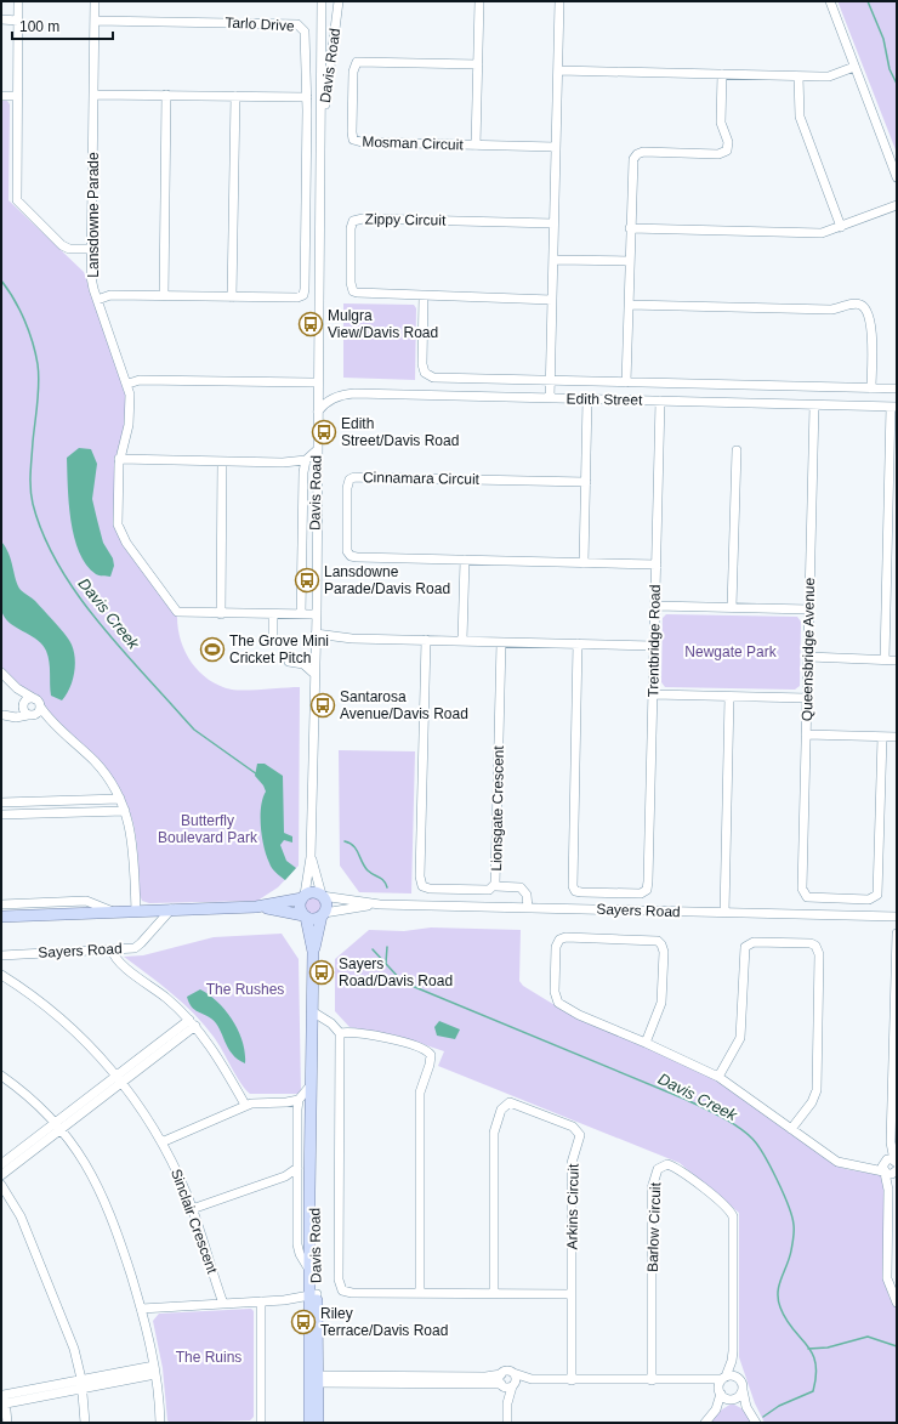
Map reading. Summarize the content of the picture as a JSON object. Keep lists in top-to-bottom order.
{
  "streets": {
    "main road": ["Davis Road"],
    "street": [
      "Tarlo Drive",
      "Mosman Circuit",
      "Lansdowne Parade",
      "Zippy Circuit",
      "Edith Street",
      "Cinnamara Circuit",
      "Trentbridge Road",
      "Queensbridge Avenue",
      "Lionsgate Crescent",
      "Sayers Road",
      "Arkins Circuit",
      "Sinclair Crescent",
      "Barlow Circuit"
    ]
  },
  "crossings": [
    ["Tarlo Drive", "Lansdowne Parade"],
    ["Davis Road", "Lansdowne Parade"],
    ["Davis Road", "Edith Street"],
    ["Davis Road", "Sayers Road"],
    ["Zippy Circuit", "Edith Street"],
    ["Edith Street", "Trentbridge Road"],
    ["Edith Street", "Queensbridge Avenue"],
    ["Cinnamara Circuit", "Trentbridge Road"]
  ],
  "water": ["Davis Creek"],
  "parks": [
    "Newgate Park",
    "Butterfly Boulevard Park",
    "The Rushes",
    "The Ruins"
  ],
  "places": {
    "bus stop": [
      "Mulgra View/Davis Road",
      "Edith Street/Davis Road",
      "Lansdowne Parade/Davis Road",
      "Santarosa Avenue/Davis Road",
      "Sayers Road/Davis Road",
      "Riley Terrace/Davis Road"
    ],
    "sports": ["The Grove Mini Cricket Pitch"]
  },
  "scale_bar": "100 m"
}
